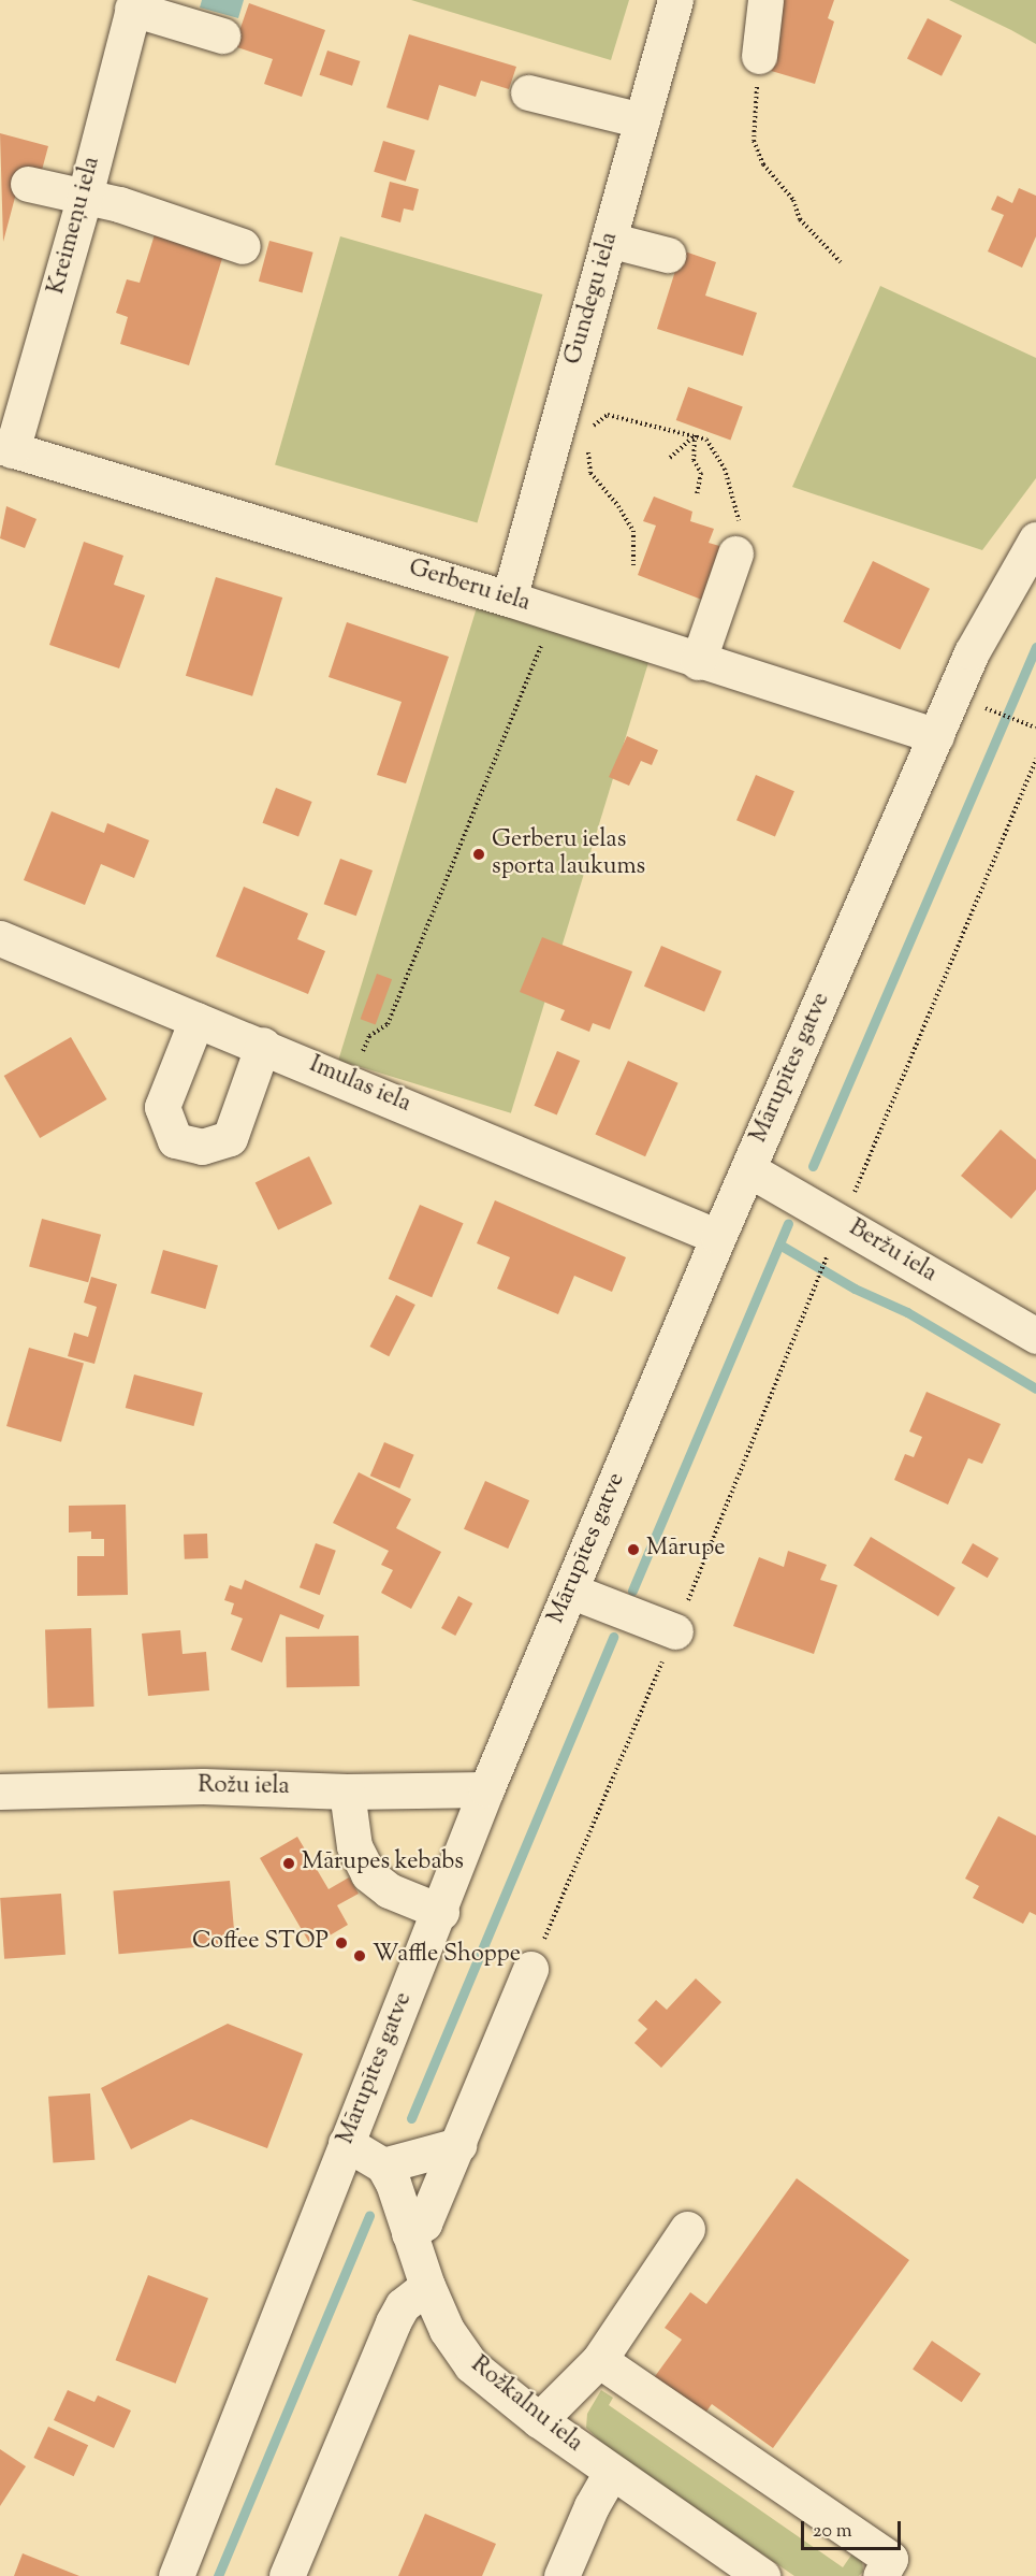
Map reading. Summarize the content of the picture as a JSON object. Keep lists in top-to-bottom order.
{
  "streets": {
    "street": [
      "Kreimeņu iela",
      "Gundegu iela",
      "Gerberu iela",
      "Mārupītes gatve",
      "Imulas iela",
      "Beržu iela",
      "Rožu iela",
      "Rožkalnu iela"
    ]
  },
  "crossings": [
    ["Kreimeņu iela", "Gerberu iela"],
    ["Gundegu iela", "Gerberu iela"],
    ["Gerberu iela", "Mārupītes gatve"],
    ["Mārupītes gatve", "Imulas iela"],
    ["Mārupītes gatve", "Beržu iela"],
    ["Mārupītes gatve", "Rožu iela"]
  ],
  "places": [
    "Gerberu ielas sporta laukums",
    "Mārupe",
    "Mārupes kebabs",
    "Coffee STOP",
    "Waffle Shoppe"
  ],
  "scale_bar": "20 m"
}
